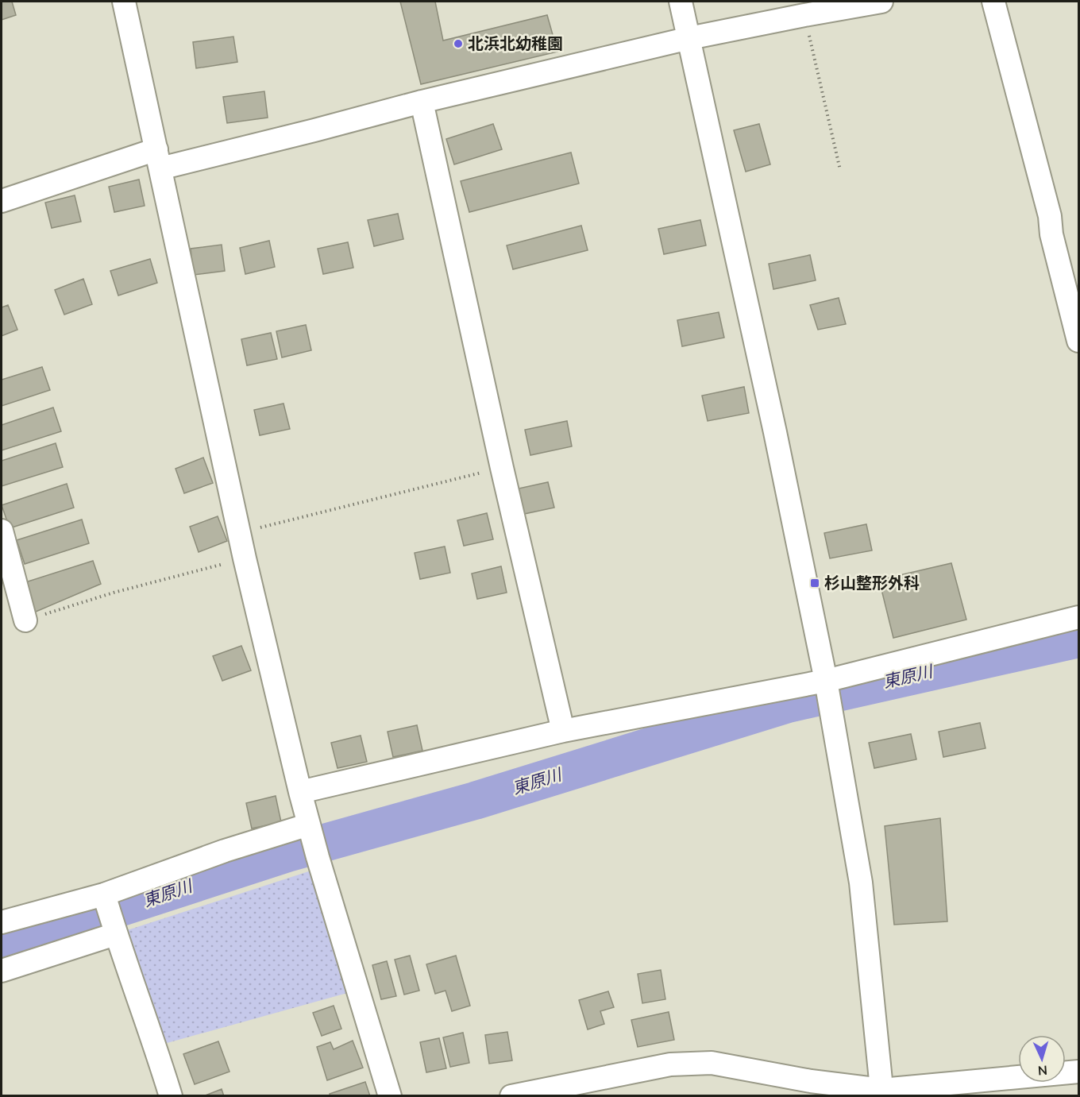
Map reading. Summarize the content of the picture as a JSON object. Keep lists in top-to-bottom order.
{
  "water": ["東原川"],
  "places": {
    "other": ["北浜北幼稚園"],
    "transit": ["杉山整形外科"]
  },
  "north": "bottom"
}
